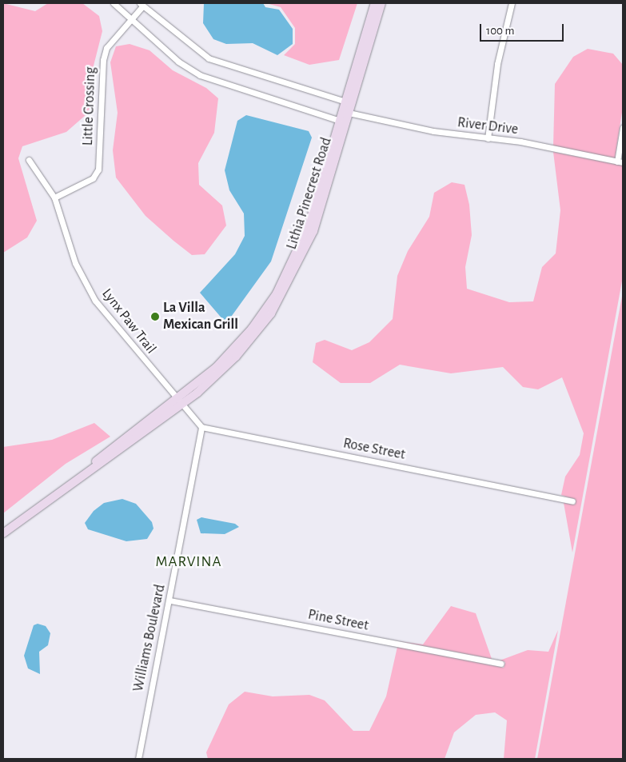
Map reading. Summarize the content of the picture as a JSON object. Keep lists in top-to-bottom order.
{
  "streets": {
    "main road": ["Lithia Pinecrest Road"],
    "street": [
      "Little Crossing",
      "River Drive",
      "Lynx Paw Trail",
      "Rose Street",
      "Pine Street",
      "Williams Boulevard"
    ]
  },
  "crossings": [
    ["Little Crossing", "Lynx Paw Trail"],
    ["River Drive", "Lithia Pinecrest Road"],
    ["Lithia Pinecrest Road", "Lynx Paw Trail"],
    ["Rose Street", "Williams Boulevard"],
    ["Pine Street", "Williams Boulevard"]
  ],
  "districts": ["MARVINA"],
  "places": ["La Villa Mexican Grill"],
  "scale_bar": "100 m"
}
